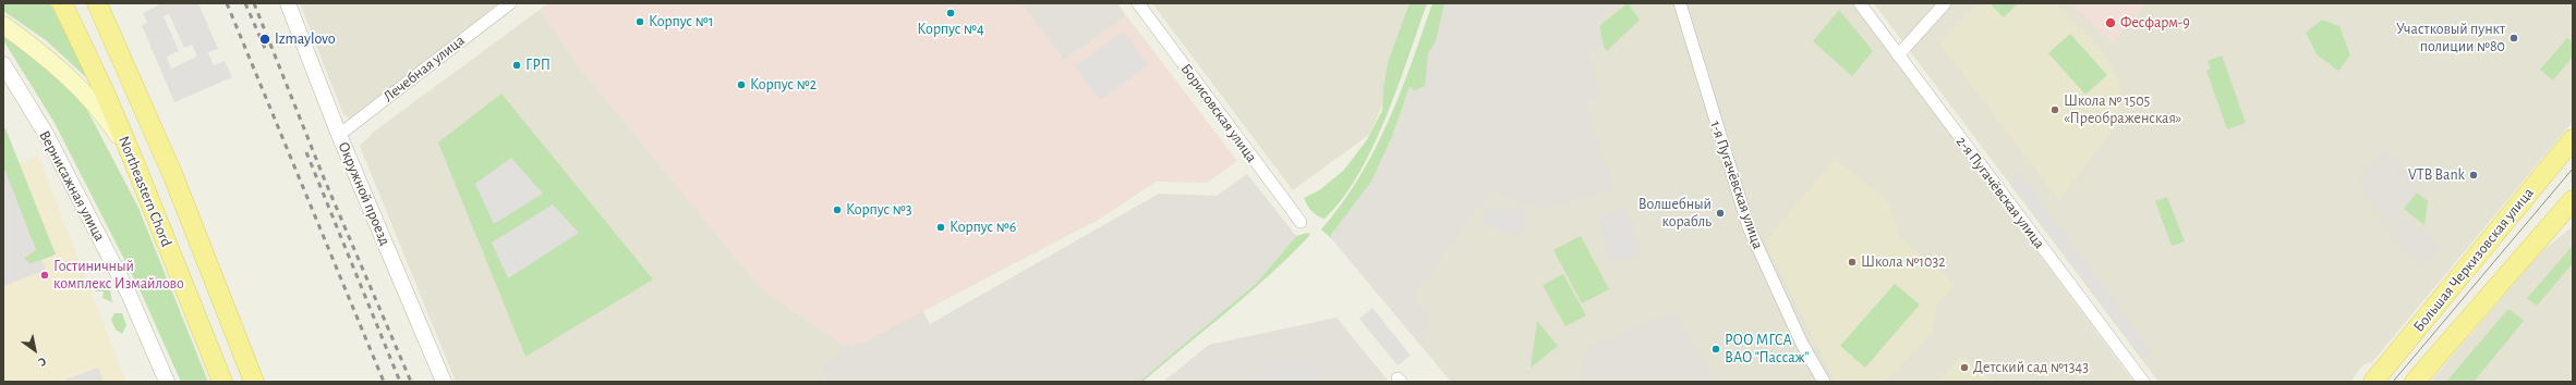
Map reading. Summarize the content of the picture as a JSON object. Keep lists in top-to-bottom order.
{
  "streets": {
    "main road": ["Northeastern Chord", "Большая Черкизовская улица"],
    "street": [
      "Лечебная улица",
      "Борисовская улица",
      "1-я Пугачёвская улица",
      "Вернисажная улица",
      "2-я Пугачёвская улица",
      "Окружной проезд"
    ]
  },
  "crossings": [
    ["Лечебная улица", "Окружной проезд"]
  ],
  "places": [
    "Корпус №4",
    "Корпус №1",
    "Фесфарм-9",
    "Участковый пункт полиции №80",
    "Izmaylovo",
    "ГРП",
    "Корпус №2",
    "Школа № 1505 «Преображенская»",
    "VTB Bank",
    "Корпус №3",
    "Волшебный корабль",
    "Корпус №6",
    "Школа №1032",
    "Гостиничный комплекс Измайлово",
    "РОО МГСА ВАО \"Пассаж\"",
    "Детский сад №1343"
  ],
  "north": "bottom right"
}
